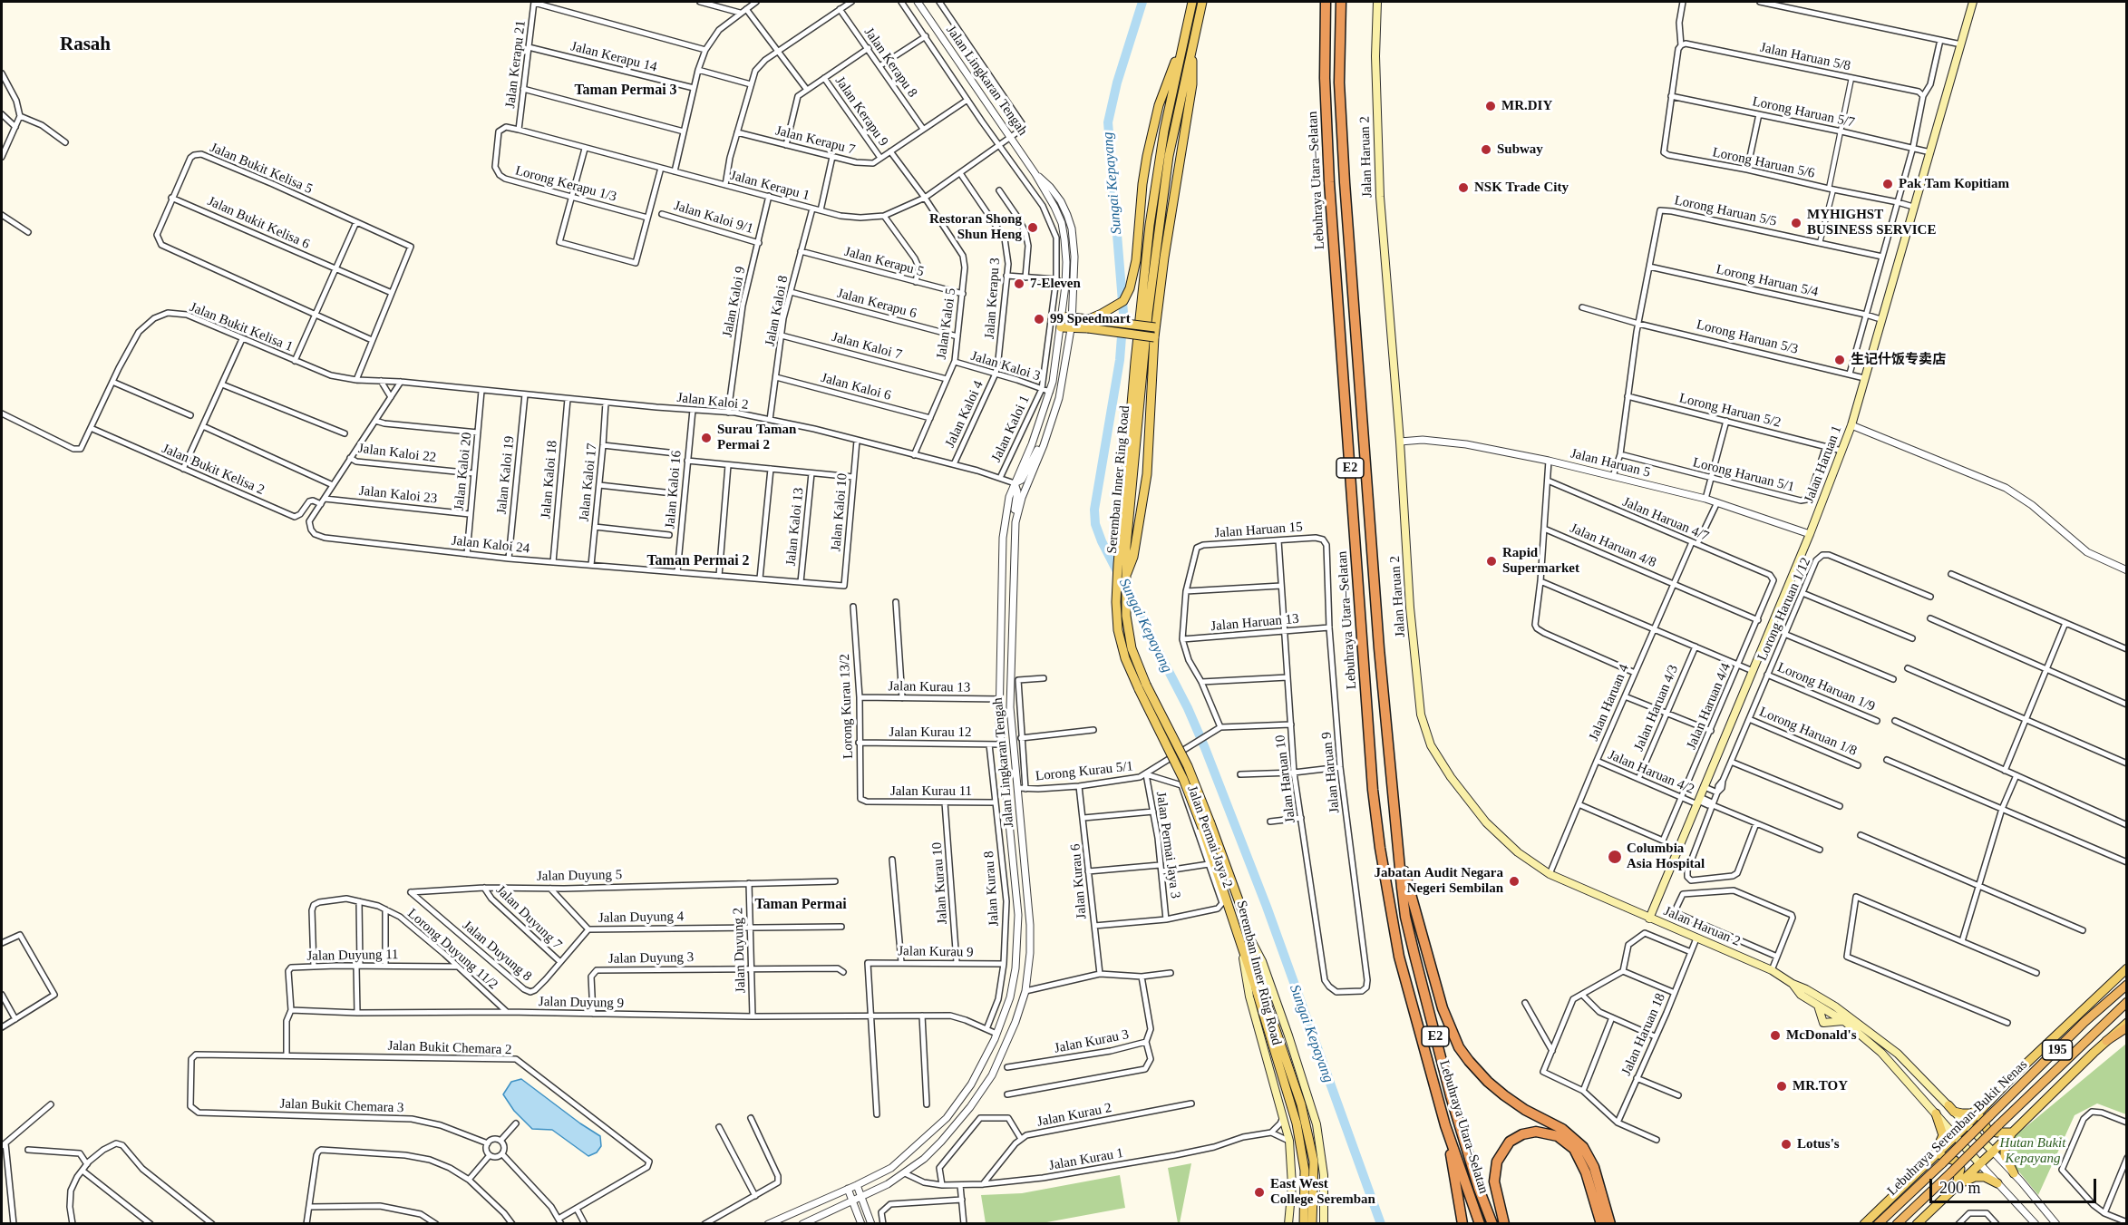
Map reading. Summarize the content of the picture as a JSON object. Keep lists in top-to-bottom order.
{
  "streets": {
    "highway": [
      "Lebuhraya Utara–Selatan",
      "E2",
      "195",
      "Lebuhraya Seremban-Bukit Nenas"
    ],
    "main road": ["Jalan Haruan 2", "Jalan Haruan 1", "Seremban Inner Ring Road"],
    "street": [
      "Jalan Kerapu 14",
      "Jalan Haruan 5/8",
      "Jalan Kerapu 8",
      "Jalan Kerapu 21",
      "Jalan Lingkaran Tengah",
      "Jalan Kerapu 9",
      "Lorong Haruan 5/7",
      "Jalan Kerapu 7",
      "Lorong Haruan 5/6",
      "Jalan Bukit Kelisa 5",
      "Lorong Kerapu 1/3",
      "Jalan Kerapu 1",
      "Lorong Haruan 5/5",
      "Jalan Kaloi 9/1",
      "Jalan Bukit Kelisa 6",
      "Jalan Kerapu 5",
      "Lorong Haruan 5/4",
      "Jalan Kerapu 3",
      "Jalan Kaloi 9",
      "Jalan Kerapu 6",
      "Jalan Kaloi 8",
      "Jalan Kaloi 5",
      "Jalan Bukit Kelisa 1",
      "Lorong Haruan 5/3",
      "Jalan Kaloi 7",
      "Jalan Kaloi 3",
      "Jalan Kaloi 6",
      "Jalan Kaloi 2",
      "Lorong Haruan 5/2",
      "Jalan Kaloi 4",
      "Jalan Kaloi 1",
      "Jalan Kaloi 22",
      "Jalan Haruan 5",
      "Jalan Bukit Kelisa 2",
      "Jalan Kaloi 20",
      "Jalan Kaloi 19",
      "Lorong Haruan 5/1",
      "Jalan Kaloi 18",
      "Jalan Kaloi 17",
      "Jalan Kaloi 16",
      "Jalan Kaloi 23",
      "Jalan Kaloi 10",
      "Jalan Haruan 4/7",
      "Jalan Kaloi 13",
      "Jalan Haruan 15",
      "Jalan Kaloi 24",
      "Jalan Haruan 4/8",
      "Lorong Haruan 1/12",
      "Jalan Haruan 13",
      "Jalan Kurau 13",
      "Lorong Haruan 1/9",
      "Jalan Haruan 4",
      "Lorong Kurau 13/2",
      "Jalan Haruan 4/4",
      "Jalan Haruan 4/3",
      "Lorong Haruan 1/8",
      "Jalan Kurau 12",
      "Lorong Kurau 5/1",
      "Jalan Haruan 9",
      "Jalan Haruan 4/2",
      "Jalan Haruan 10",
      "Jalan Kurau 11",
      "Jalan Permai Jaya 2",
      "Jalan Permai Jaya 3",
      "Jalan Duyung 5",
      "Jalan Kurau 6",
      "Jalan Kurau 10",
      "Jalan Kurau 8",
      "Jalan Duyung 7",
      "Jalan Duyung 4",
      "Lorong Duyung 11/2",
      "Jalan Duyung 2",
      "Jalan Duyung 8",
      "Jalan Kurau 9",
      "Jalan Duyung 11",
      "Jalan Duyung 3",
      "Jalan Duyung 9",
      "Jalan Haruan 18",
      "Jalan Kurau 3",
      "Jalan Bukit Chemara 2",
      "Jalan Bukit Chemara 3",
      "Jalan Kurau 2",
      "Jalan Kurau 1"
    ]
  },
  "crossings": [
    ["Jalan Kerapu 14", "Jalan Kerapu 21"],
    ["Jalan Kerapu 8", "Jalan Kerapu 7"],
    ["Jalan Kerapu 21", "Jalan Kerapu 1"],
    ["Jalan Lingkaran Tengah", "Jalan Kerapu 1"],
    ["Jalan Lingkaran Tengah", "Jalan Kaloi 3"],
    ["Jalan Lingkaran Tengah", "Jalan Kaloi 2"],
    ["Jalan Lingkaran Tengah", "Jalan Kurau 13"],
    ["Jalan Lingkaran Tengah", "Jalan Kurau 12"],
    ["Jalan Lingkaran Tengah", "Lorong Kurau 5/1"],
    ["Jalan Lingkaran Tengah", "Jalan Duyung 9"],
    ["Jalan Lingkaran Tengah", "Jalan Kurau 1"],
    ["Jalan Kerapu 9", "Jalan Kerapu 7"],
    ["Lorong Haruan 5/7", "Lorong Haruan 5/6"],
    ["Lorong Haruan 5/7", "Jalan Haruan 1"],
    ["Jalan Kerapu 7", "Jalan Kaloi 5"],
    ["Jalan Kerapu 7", "Jalan Kaloi 1"],
    ["Jalan Haruan 2", "Jalan Haruan 5"],
    ["Jalan Haruan 2", "Jalan Haruan 1"],
    ["Jalan Haruan 2", "Jalan Haruan 4"],
    ["Jalan Haruan 2", "Jalan Haruan 18"],
    ["Lorong Haruan 5/6", "Jalan Haruan 1"],
    ["Jalan Bukit Kelisa 5", "Jalan Bukit Kelisa 6"],
    ["Lorong Kerapu 1/3", "Jalan Kerapu 1"],
    ["Jalan Kerapu 1", "Jalan Kerapu 3"],
    ["Jalan Kerapu 1", "Jalan Kaloi 9"],
    ["Jalan Kerapu 1", "Jalan Kaloi 8"],
    ["Jalan Kerapu 1", "Jalan Kaloi 5"],
    ["Jalan Kerapu 1", "Jalan Kaloi 1"],
    ["Lorong Haruan 5/5", "Lorong Haruan 5/4"],
    ["Jalan Kaloi 9/1", "Jalan Kaloi 9"],
    ["Jalan Kerapu 5", "Jalan Kaloi 8"],
    ["Jalan Kerapu 5", "Jalan Kaloi 5"],
    ["Lorong Haruan 5/4", "Jalan Haruan 1"],
    ["Jalan Kerapu 3", "Jalan Kaloi 3"],
    ["Jalan Kerapu 3", "Jalan Kaloi 4"],
    ["Jalan Kaloi 9", "Jalan Kaloi 2"],
    ["Jalan Kerapu 6", "Jalan Kaloi 8"],
    ["Jalan Kerapu 6", "Jalan Kaloi 5"],
    ["Jalan Kaloi 8", "Jalan Kaloi 7"],
    ["Jalan Kaloi 8", "Jalan Kaloi 6"],
    ["Jalan Kaloi 8", "Jalan Kaloi 2"],
    ["Jalan Kaloi 5", "Jalan Kaloi 7"],
    ["Jalan Kaloi 5", "Jalan Kaloi 3"],
    ["Jalan Kaloi 5", "Jalan Kaloi 6"],
    ["Jalan Kaloi 5", "Jalan Kaloi 2"],
    ["Jalan Bukit Kelisa 1", "Jalan Kaloi 2"],
    ["Jalan Bukit Kelisa 1", "Jalan Bukit Kelisa 2"],
    ["Jalan Bukit Kelisa 1", "Jalan Kaloi 24"],
    ["Lorong Haruan 5/3", "Jalan Haruan 1"],
    ["Jalan Kaloi 3", "Jalan Kaloi 4"],
    ["Jalan Kaloi 3", "Jalan Kaloi 1"],
    ["Jalan Kaloi 2", "Jalan Kaloi 4"],
    ["Jalan Kaloi 2", "Jalan Kaloi 1"],
    ["Jalan Kaloi 2", "Jalan Kaloi 20"],
    ["Jalan Kaloi 2", "Jalan Kaloi 19"],
    ["Jalan Kaloi 2", "Jalan Kaloi 18"],
    ["Jalan Kaloi 2", "Jalan Kaloi 17"],
    ["Jalan Kaloi 2", "Jalan Kaloi 16"],
    ["Jalan Kaloi 2", "Jalan Kaloi 10"],
    ["Jalan Kaloi 2", "Jalan Kaloi 24"],
    ["Lorong Haruan 5/2", "Jalan Haruan 1"],
    ["Lorong Haruan 5/2", "Lorong Haruan 5/1"],
    ["Jalan Kaloi 22", "Jalan Kaloi 20"],
    ["Jalan Kaloi 22", "Jalan Kaloi 24"],
    ["Jalan Haruan 5", "Jalan Haruan 1"],
    ["Jalan Haruan 5", "Jalan Haruan 4"],
    ["Jalan Haruan 1", "Jalan Haruan 4/2"],
    ["Jalan Bukit Kelisa 2", "Jalan Kaloi 24"],
    ["Jalan Kaloi 20", "Jalan Kaloi 23"],
    ["Jalan Kaloi 20", "Jalan Kaloi 24"],
    ["Jalan Kaloi 19", "Jalan Kaloi 24"],
    ["Jalan Kaloi 18", "Jalan Kaloi 24"],
    ["Jalan Kaloi 17", "Jalan Kaloi 24"],
    ["Jalan Kaloi 16", "Jalan Kaloi 24"],
    ["Jalan Kaloi 23", "Jalan Kaloi 24"],
    ["Jalan Kaloi 10", "Jalan Kaloi 24"],
    ["Jalan Haruan 4/7", "Jalan Haruan 4"],
    ["Jalan Haruan 4/7", "Jalan Haruan 4/4"],
    ["Jalan Kaloi 13", "Jalan Kaloi 24"],
    ["Jalan Haruan 15", "Jalan Haruan 9"],
    ["Jalan Haruan 15", "Jalan Haruan 10"],
    ["Jalan Haruan 4/8", "Jalan Haruan 4"],
    ["Jalan Haruan 4/8", "Jalan Haruan 4/4"],
    ["Lorong Haruan 1/12", "Lorong Haruan 1/9"],
    ["Lorong Haruan 1/12", "Lorong Haruan 1/8"],
    ["Lorong Haruan 1/12", "Jalan Haruan 4/2"],
    ["Jalan Haruan 13", "Jalan Haruan 9"],
    ["Jalan Haruan 13", "Jalan Haruan 10"],
    ["Jalan Kurau 13", "Lorong Kurau 13/2"],
    ["Jalan Haruan 4", "Jalan Haruan 4/4"],
    ["Jalan Haruan 4", "Jalan Haruan 4/2"],
    ["Lorong Kurau 13/2", "Jalan Kurau 12"],
    ["Lorong Kurau 13/2", "Jalan Kurau 11"],
    ["Jalan Haruan 4/4", "Jalan Haruan 4/2"],
    ["Jalan Haruan 4/3", "Jalan Haruan 4/2"],
    ["Jalan Kurau 12", "Jalan Kurau 8"],
    ["Lorong Kurau 5/1", "Jalan Permai Jaya 2"],
    ["Lorong Kurau 5/1", "Jalan Permai Jaya 3"],
    ["Lorong Kurau 5/1", "Jalan Kurau 6"],
    ["Jalan Haruan 9", "Jalan Haruan 10"],
    ["Jalan Kurau 11", "Jalan Kurau 10"],
    ["Jalan Kurau 11", "Jalan Kurau 8"],
    ["Jalan Permai Jaya 2", "Jalan Permai Jaya 3"],
    ["Jalan Duyung 5", "Jalan Duyung 7"],
    ["Jalan Duyung 5", "Jalan Duyung 4"],
    ["Jalan Duyung 5", "Jalan Duyung 2"],
    ["Jalan Duyung 5", "Jalan Duyung 8"],
    ["Jalan Kurau 10", "Jalan Kurau 9"],
    ["Jalan Kurau 8", "Jalan Kurau 9"],
    ["Jalan Kurau 8", "Jalan Duyung 9"],
    ["Jalan Duyung 7", "Jalan Duyung 8"],
    ["Jalan Duyung 4", "Jalan Duyung 2"],
    ["Jalan Duyung 4", "Jalan Duyung 8"],
    ["Lorong Duyung 11/2", "Jalan Duyung 11"],
    ["Lorong Duyung 11/2", "Jalan Duyung 9"],
    ["Jalan Duyung 2", "Jalan Duyung 3"],
    ["Jalan Duyung 2", "Jalan Duyung 9"],
    ["Jalan Kurau 9", "Jalan Duyung 9"],
    ["Jalan Duyung 11", "Jalan Duyung 9"],
    ["Jalan Duyung 3", "Jalan Duyung 9"],
    ["Jalan Bukit Chemara 2", "Jalan Bukit Chemara 3"],
    ["Jalan Kurau 2", "Jalan Kurau 1"]
  ],
  "districts": [
    "Rasah",
    "Taman Permai 3",
    "Taman Permai 2",
    "Taman Permai"
  ],
  "water": ["Sungai Kepayang"],
  "parks": ["Hutan Bukit Kepayang"],
  "places": [
    "MR.DIY",
    "Subway",
    "Pak Tam Kopitiam",
    "NSK Trade City",
    "MYHIGHST BUSINESS SERVICE",
    "Restoran Shong Shun Heng",
    "7-Eleven",
    "99 Speedmart",
    "生记什饭专卖店",
    "Surau Taman Permai 2",
    "Rapid Supermarket",
    "Columbia Asia Hospital",
    "Jabatan Audit Negara Negeri Sembilan",
    "McDonald's",
    "MR.TOY",
    "Lotus's",
    "East West College Seremban"
  ],
  "scale_bar": "200 m"
}
